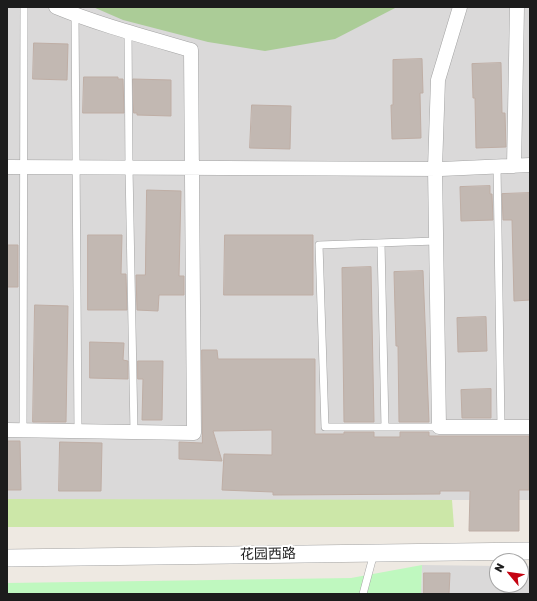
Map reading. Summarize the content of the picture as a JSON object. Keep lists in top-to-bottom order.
{
  "streets": {
    "street": ["花园西路"]
  },
  "north": "top left"
}
